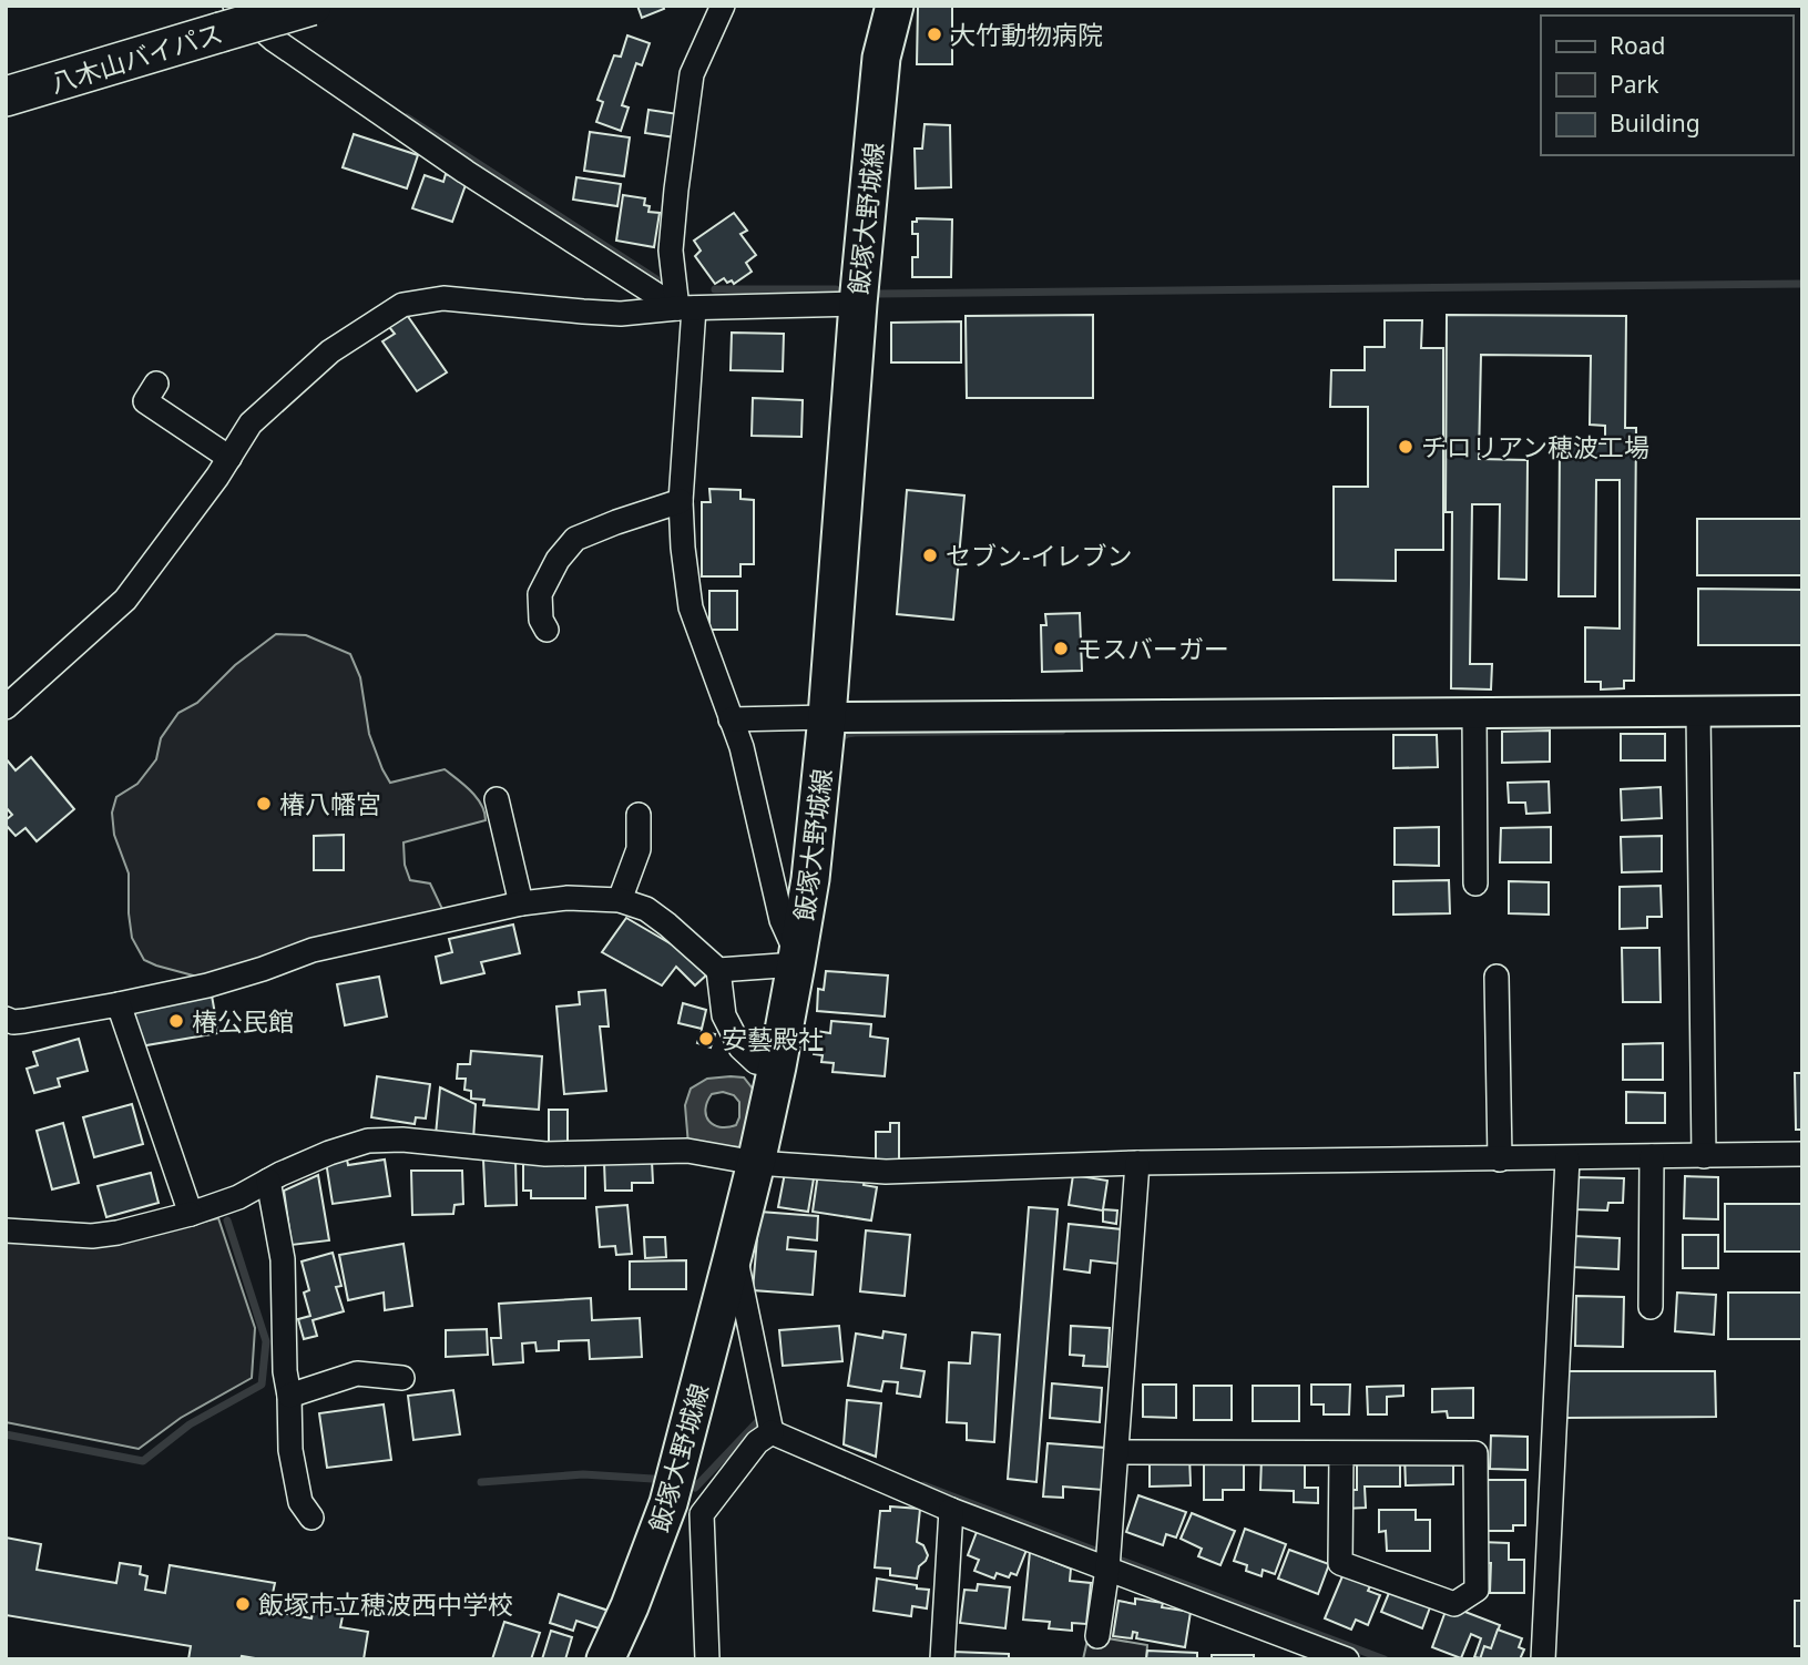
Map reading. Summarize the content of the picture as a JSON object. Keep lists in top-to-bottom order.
{
  "streets": {
    "highway": ["八木山バイパス"],
    "main road": ["飯塚大野城線"]
  },
  "places": [
    "大竹動物病院",
    "チロリアン穂波工場",
    "セブン-イレブン",
    "モスバーガー",
    "椿八幡宮",
    "椿公民館",
    "安藝殿社",
    "飯塚市立穂波西中学校"
  ],
  "legend": ["Road", "Park", "Building"]
}
